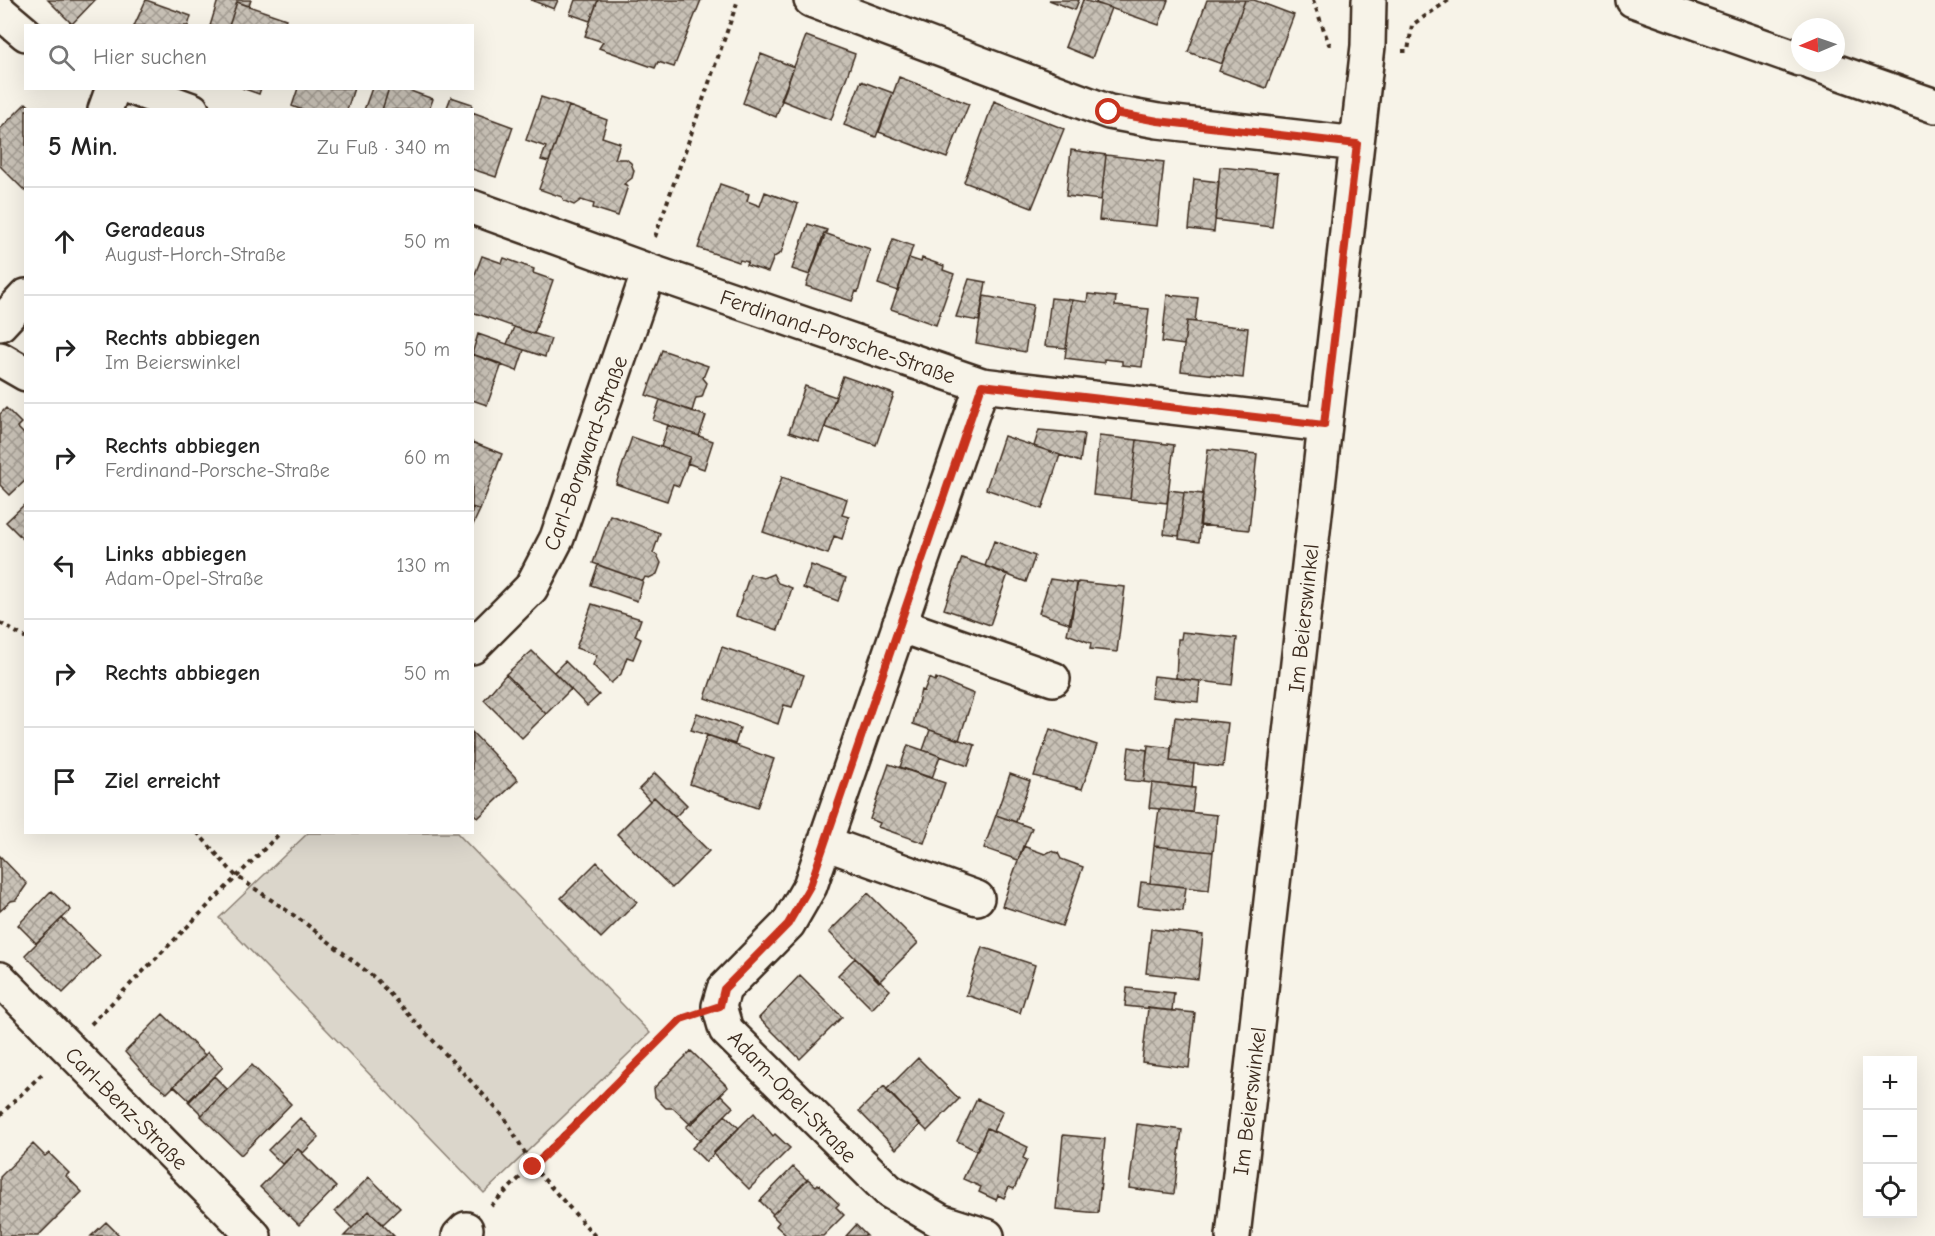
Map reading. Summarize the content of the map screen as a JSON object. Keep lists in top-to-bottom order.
{
  "streets": {
    "street": [
      "Ferdinand-Porsche-Straße",
      "Carl-Borgward-Straße",
      "Im Beierswinkel",
      "Adam-Opel-Straße",
      "Carl-Benz-Straße"
    ]
  },
  "crossings": [
    ["Ferdinand-Porsche-Straße", "Carl-Borgward-Straße"],
    ["Ferdinand-Porsche-Straße", "Im Beierswinkel"],
    ["Ferdinand-Porsche-Straße", "Adam-Opel-Straße"]
  ],
  "north": "left",
  "page": {
    "search": "Hier suchen",
    "heading": ["5 Min.", "Zu Fuß · 340 m"],
    "list": [
      ["Geradeaus", "August-Horch-Straße", "50 m"],
      ["Rechts abbiegen", "Im Beierswinkel", "50 m"],
      ["Rechts abbiegen", "Ferdinand-Porsche-Straße", "60 m"],
      ["Links abbiegen", "Adam-Opel-Straße", "130 m"],
      ["Rechts abbiegen", "50 m"],
      "Ziel erreicht"
    ],
    "map_buttons": ["+", "−"]
  }
}
